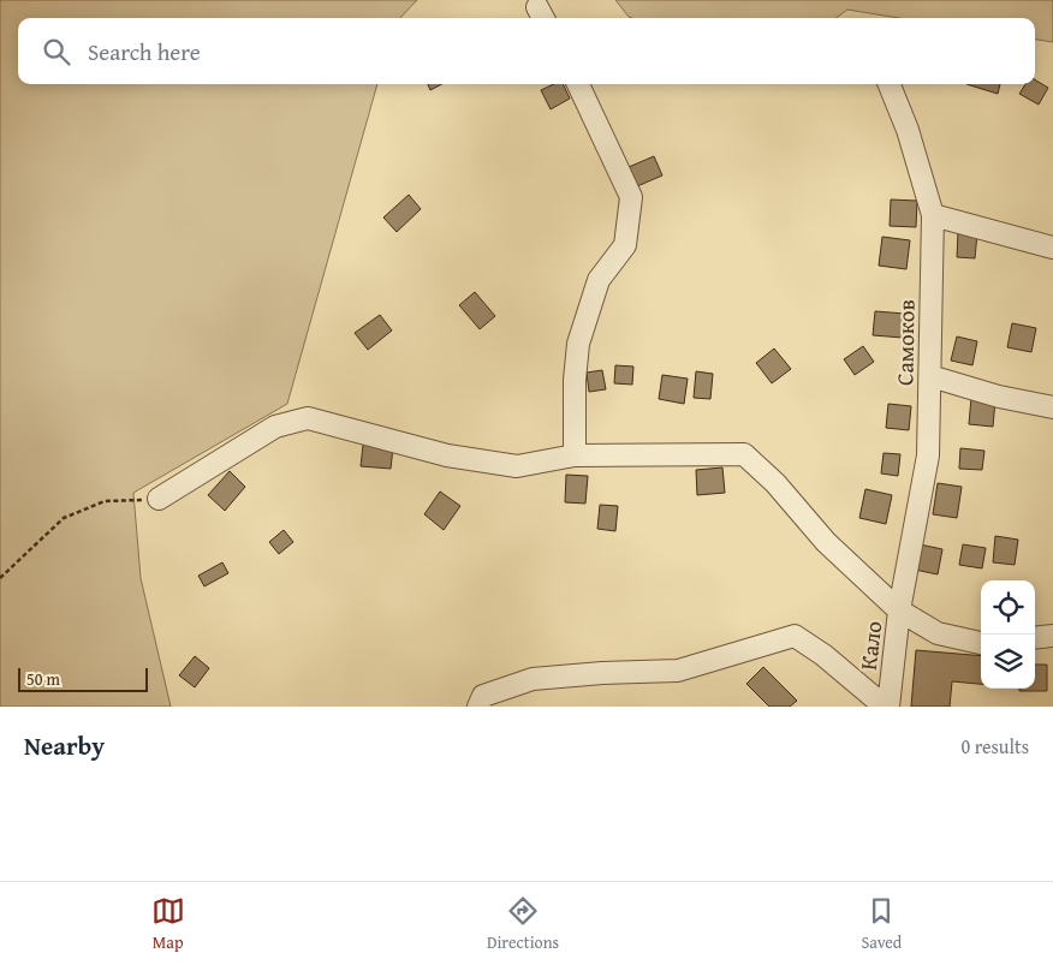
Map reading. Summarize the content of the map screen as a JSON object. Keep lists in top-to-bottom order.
{
  "streets": {
    "street": ["Самоков", "Кало"]
  },
  "crossings": [
    ["Самоков", "Кало"]
  ],
  "scale_bar": "50 m",
  "page": {
    "search": "Search here",
    "scale": "50 m",
    "heading": ["Nearby", "0 results"],
    "nav": ["Map", "Directions", "Saved"]
  }
}
